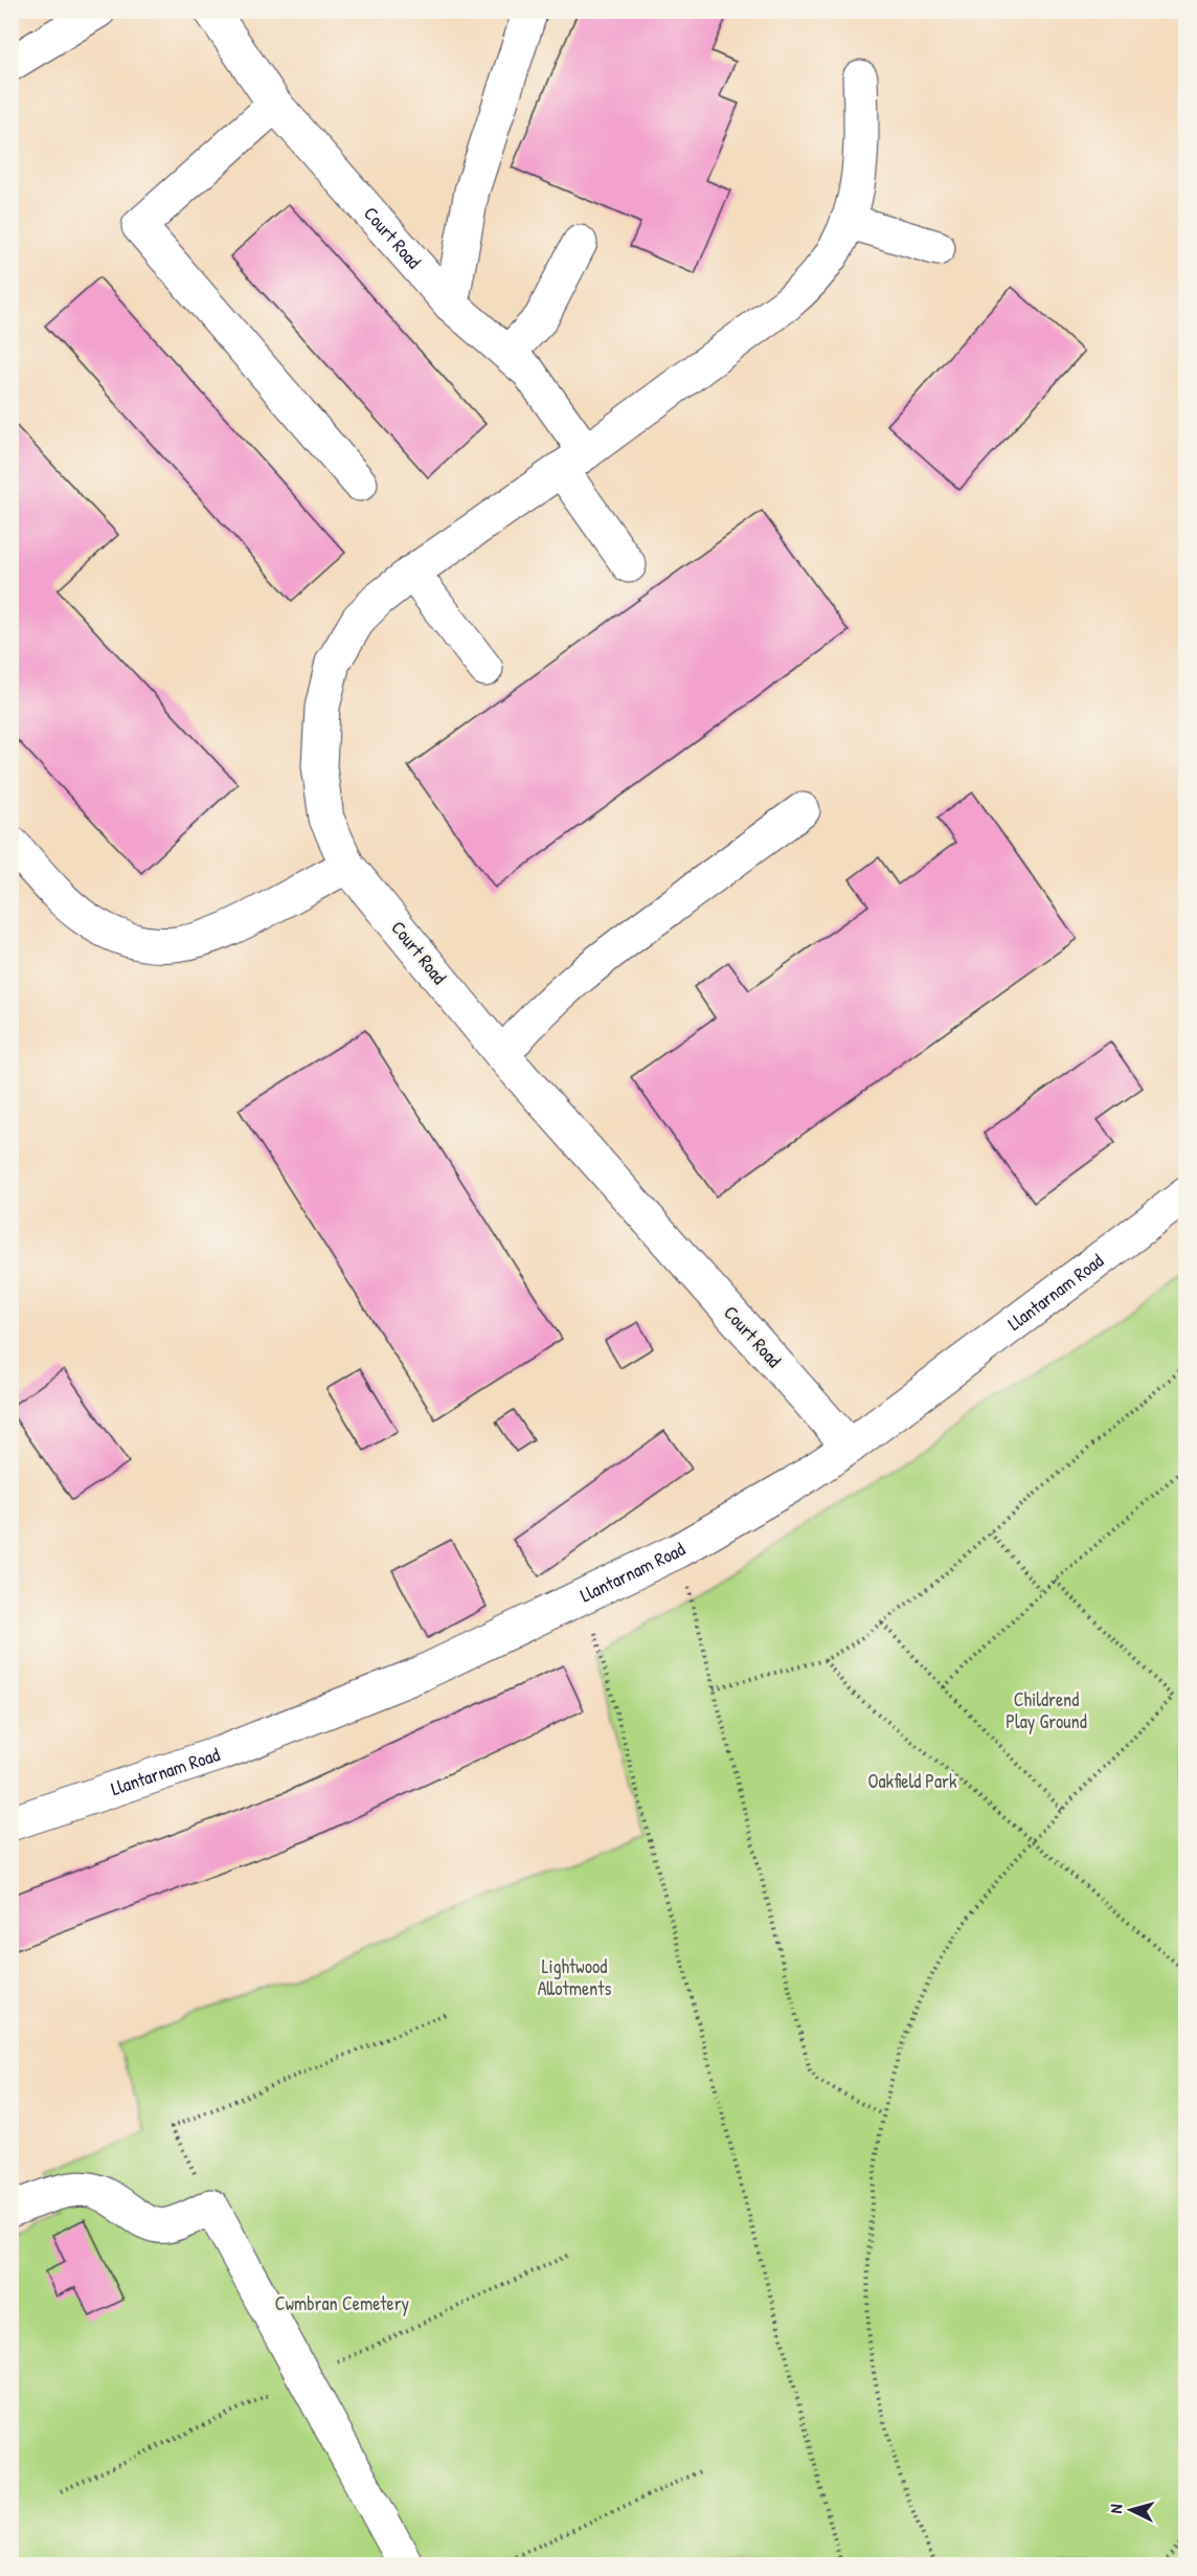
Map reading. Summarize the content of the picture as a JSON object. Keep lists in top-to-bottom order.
{
  "streets": {
    "street": ["Court Road", "Llantarnam Road"]
  },
  "crossings": [
    ["Court Road", "Llantarnam Road"]
  ],
  "parks": [
    "Childrend Play Ground",
    "Oakfield Park",
    "Lightwood Allotments",
    "Cwmbran Cemetery"
  ],
  "north": "left"
}
